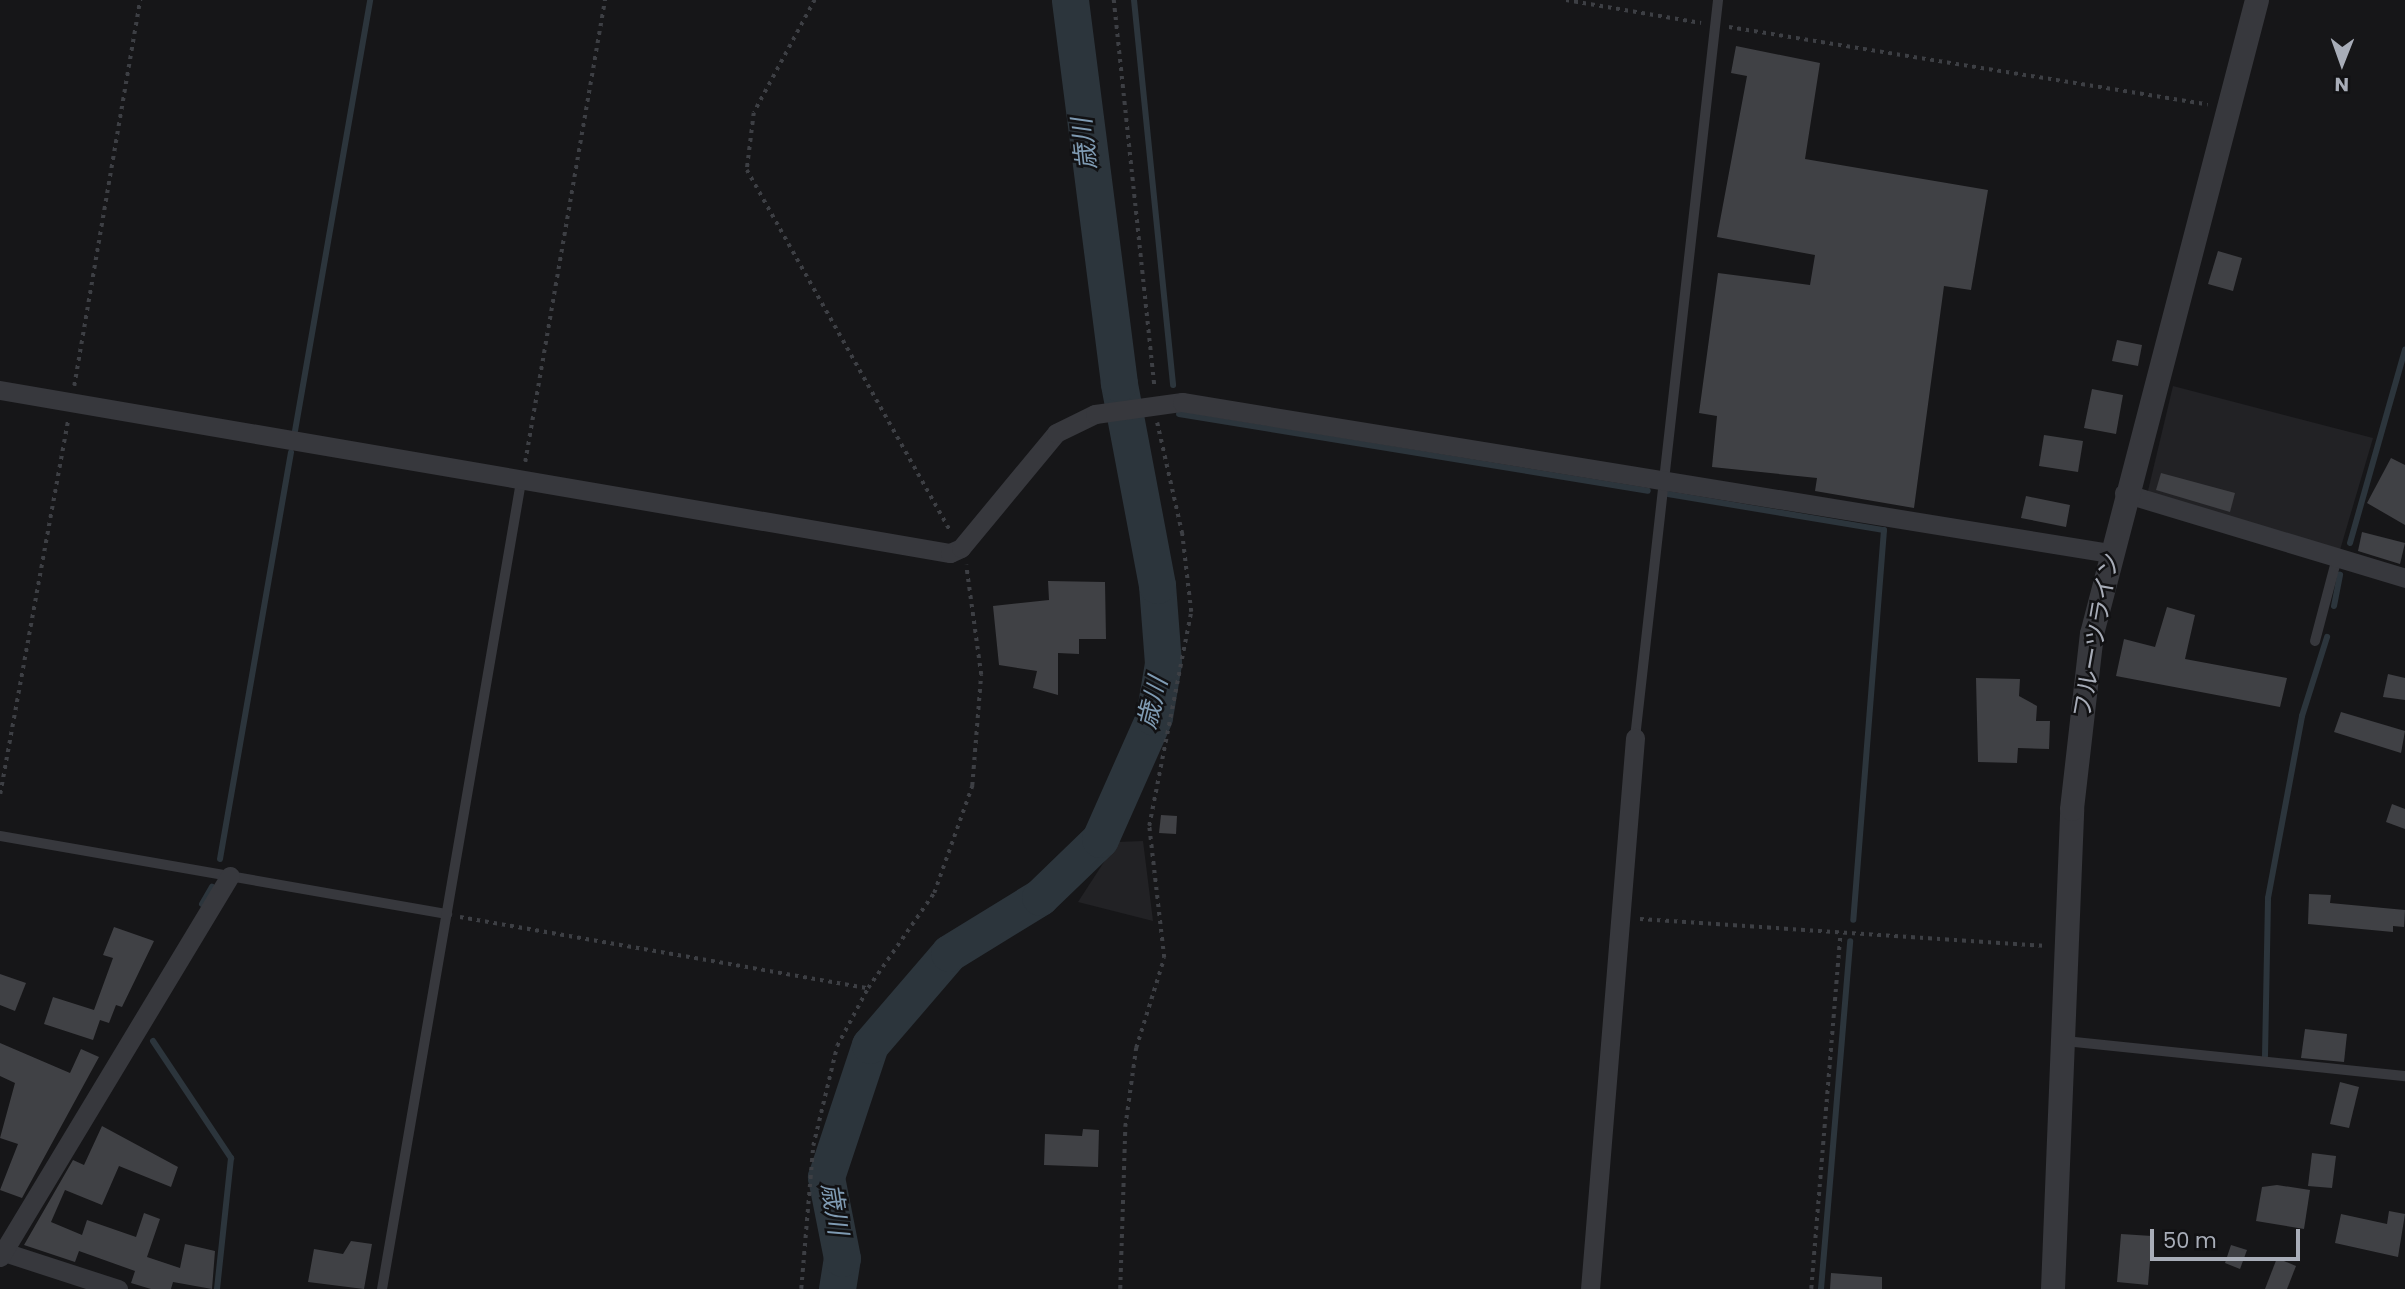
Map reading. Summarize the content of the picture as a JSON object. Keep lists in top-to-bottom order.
{
  "streets": {
    "street": ["フルーツライン"]
  },
  "water": ["歳川"],
  "scale_bar": "50 m",
  "north": "bottom"
}
